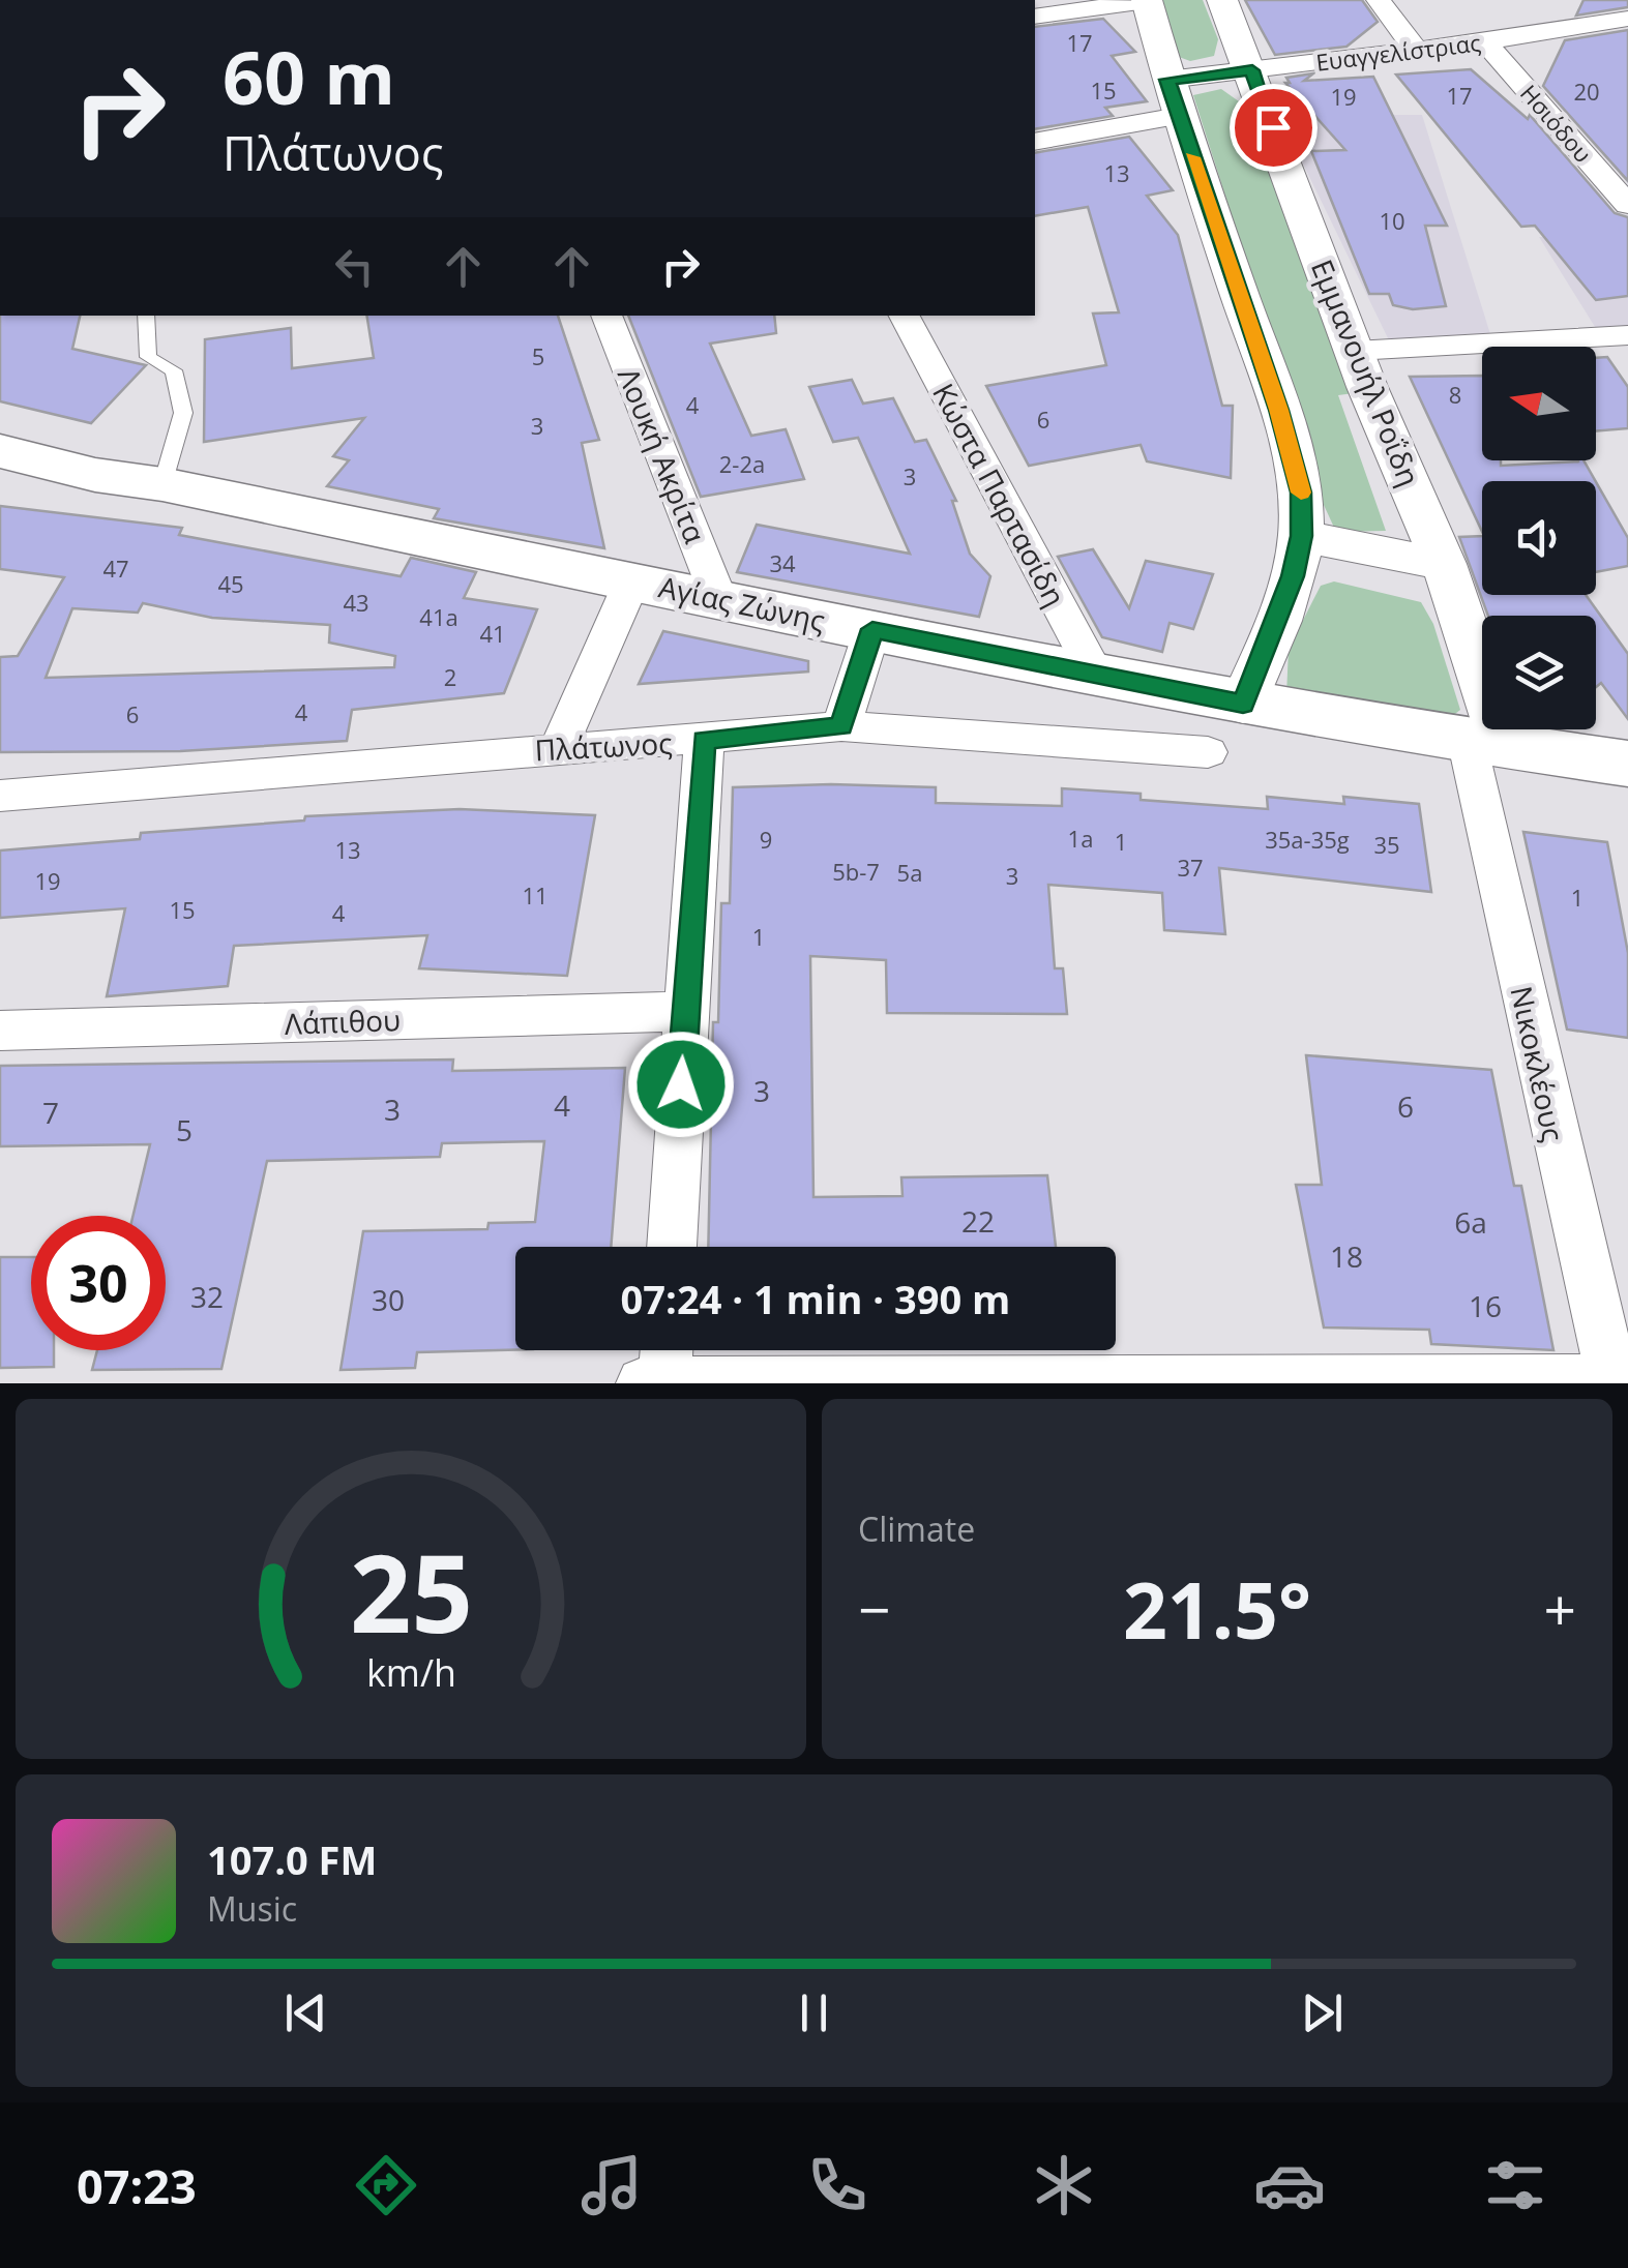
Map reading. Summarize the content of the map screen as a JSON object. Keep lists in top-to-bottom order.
{
  "streets": {
    "main road": ["Αγίας Ζώνης"],
    "street": [
      "Ευαγγελίστριας",
      "Ησιόδου",
      "Εμμανουήλ Ροΐδη",
      "Λουκή Ακρίτα",
      "Κώστα Παρτασίδη",
      "Πλάτωνος",
      "Λάπιθου",
      "Νικοκλέους"
    ]
  },
  "crossings": [
    ["Ευαγγελίστριας", "Ησιόδου"],
    ["Ευαγγελίστριας", "Εμμανουήλ Ροΐδη"],
    ["Εμμανουήλ Ροΐδη", "Αγίας Ζώνης"],
    ["Εμμανουήλ Ροΐδη", "Νικοκλέους"],
    ["Λουκή Ακρίτα", "Αγίας Ζώνης"],
    ["Κώστα Παρτασίδη", "Αγίας Ζώνης"],
    ["Αγίας Ζώνης", "Νικοκλέους"]
  ],
  "house_numbers": [
    "17",
    "15",
    "20",
    "17",
    "19",
    "13",
    "10",
    "5",
    "8",
    "4",
    "6",
    "3",
    "2-2a",
    "3",
    "34",
    "47",
    "45",
    "43",
    "41a",
    "41",
    "2",
    "4",
    "6",
    "1a",
    "9",
    "35a-35g",
    "1",
    "35",
    "13",
    "37",
    "5b-7",
    "5a",
    "3",
    "19",
    "11",
    "1",
    "15",
    "4",
    "1",
    "3",
    "4",
    "6",
    "3",
    "7",
    "5",
    "22",
    "6a",
    "18",
    "32",
    "30",
    "16"
  ],
  "north": "left",
  "page": {
    "turn": ["60 m", "Πλάτωνος"],
    "limit": "30",
    "trip": "07:24 · 1 min · 390 m",
    "tile": "Climate",
    "heat": ["−", "21.5°", "+"],
    "song": ["107.0 FM", "Music"],
    "tabs": "07:23",
    "gauge": ["25", "km/h"]
  }
}
